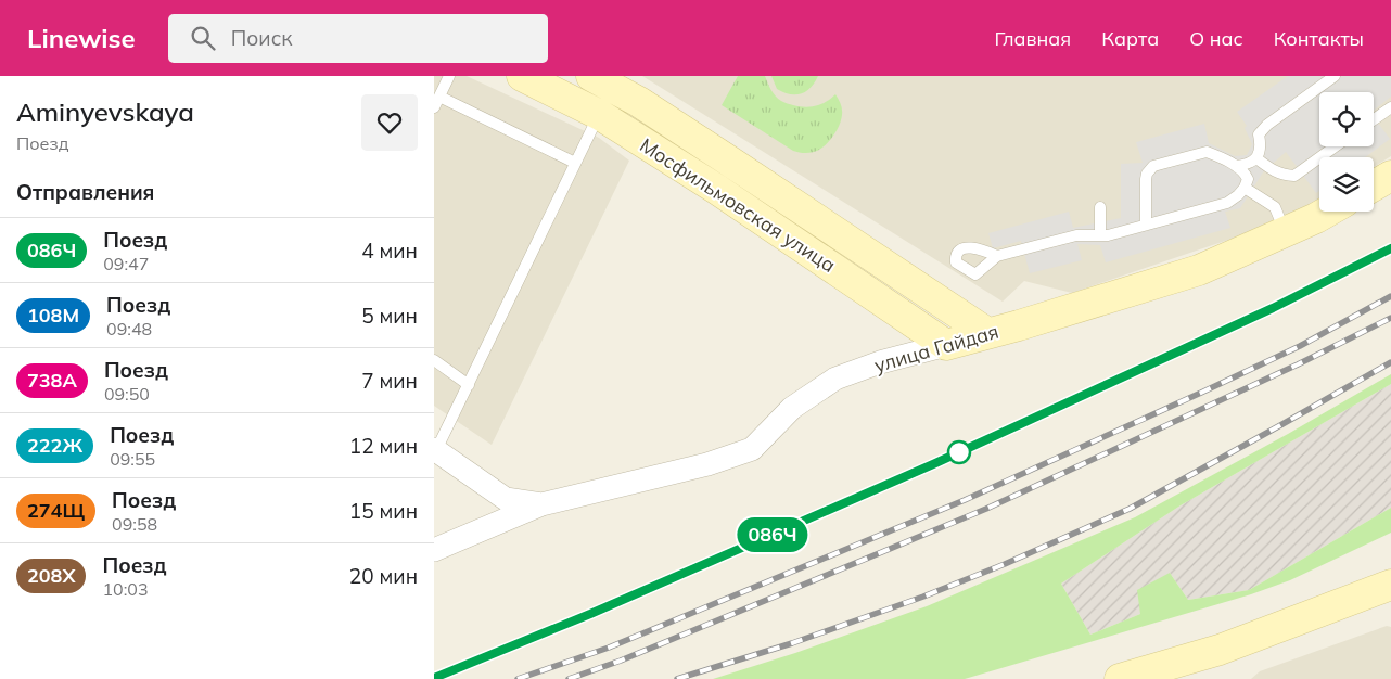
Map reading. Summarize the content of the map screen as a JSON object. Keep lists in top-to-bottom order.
{
  "streets": {
    "street": ["Мосфильмовская улица", "улица Гайдая"]
  },
  "crossings": [
    ["Мосфильмовская улица", "улица Гайдая"]
  ],
  "page": {
    "header": "Linewise",
    "search": "Поиск",
    "nav": [
      "Главная",
      "Карта",
      "О нас",
      "Контакты"
    ],
    "heading": [
      ["Aminyevskaya", "Поезд"],
      "Отправления"
    ],
    "on_map": "086Ч",
    "list": [
      {
        "mark": "086Ч",
        "name": "Поезд",
        "note": "09:47",
        "value": "4 мин"
      },
      {
        "mark": "108М",
        "name": "Поезд",
        "note": "09:48",
        "value": "5 мин"
      },
      {
        "mark": "738А",
        "name": "Поезд",
        "note": "09:50",
        "value": "7 мин"
      },
      {
        "mark": "222Ж",
        "name": "Поезд",
        "note": "09:55",
        "value": "12 мин"
      },
      {
        "mark": "274Щ",
        "name": "Поезд",
        "note": "09:58",
        "value": "15 мин"
      },
      {
        "mark": "208Х",
        "name": "Поезд",
        "note": "10:03",
        "value": "20 мин"
      }
    ]
  }
}
